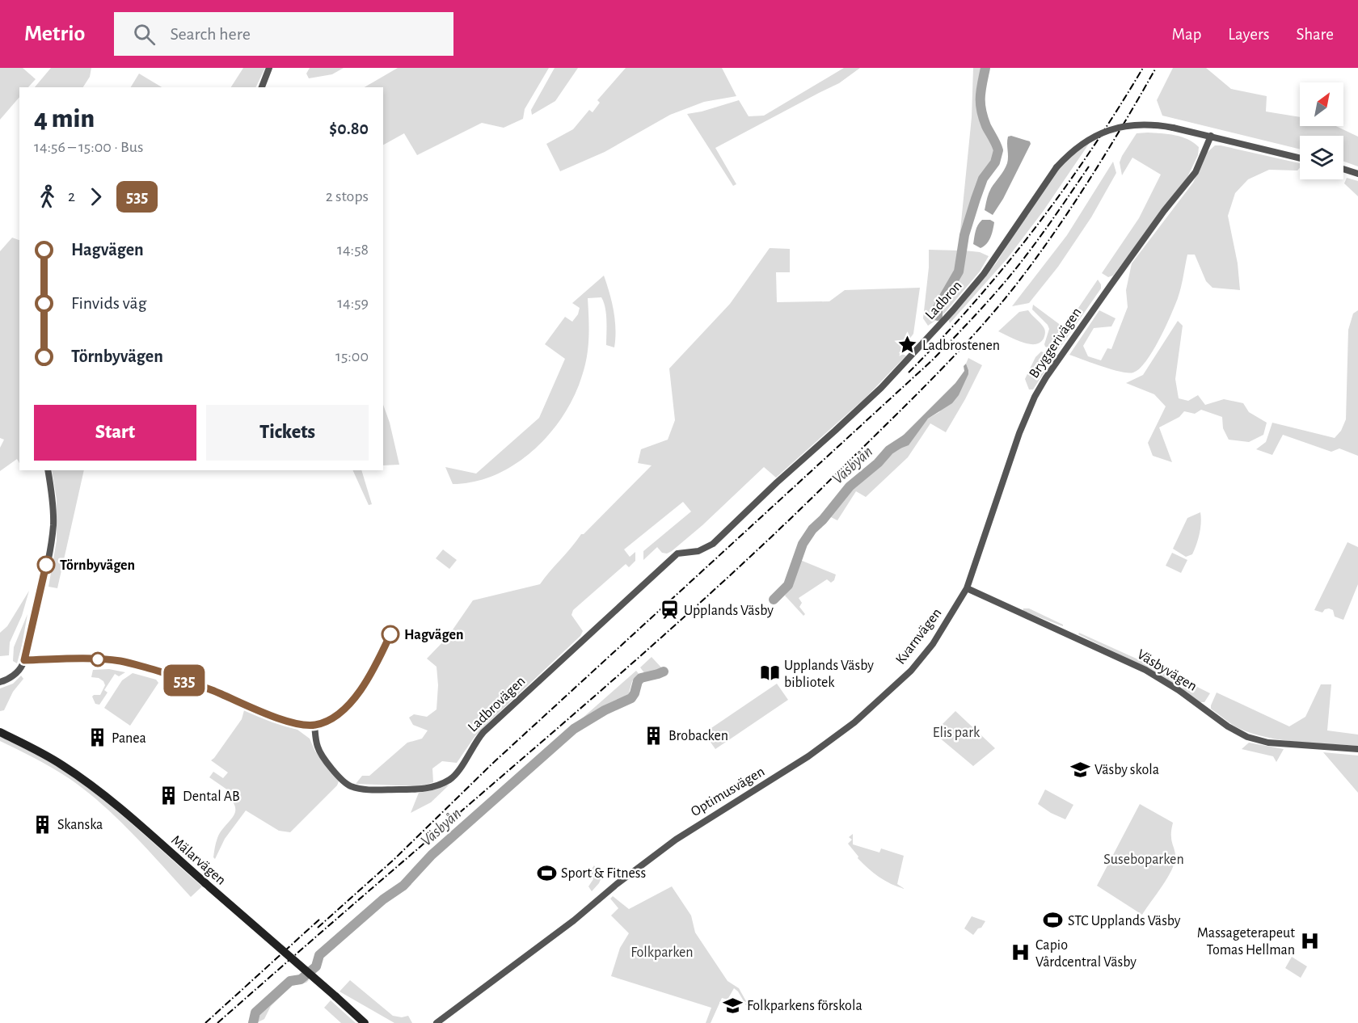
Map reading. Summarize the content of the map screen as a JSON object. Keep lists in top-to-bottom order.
{
  "streets": {
    "main road": ["Mälarvägen"],
    "street": [
      "Ladbron",
      "Bryggerivägen",
      "Kvarnvägen",
      "Väsbyvägen",
      "Ladbrovägen",
      "Optimusvägen"
    ]
  },
  "crossings": [
    ["Ladbron", "Bryggerivägen"],
    ["Ladbron", "Ladbrovägen"],
    ["Bryggerivägen", "Kvarnvägen"],
    ["Bryggerivägen", "Väsbyvägen"],
    ["Kvarnvägen", "Väsbyvägen"],
    ["Kvarnvägen", "Optimusvägen"]
  ],
  "water": ["Väsbyån"],
  "parks": ["Elis park", "Suseboparken", "Folkparken"],
  "places": {
    "place": ["Ladbrostenen"],
    "other": ["Törnbyvägen", "Hagvägen"],
    "station": ["Upplands Väsby"],
    "library": ["Upplands Väsby bibliotek"],
    "building": [
      "Brobacken",
      "Panea",
      "Dental AB",
      "Skanska"
    ],
    "school or university": ["Väsby skola", "Folkparkens förskola"],
    "sports": ["Sport & Fitness", "STC Upplands Väsby"],
    "hospital": ["Massageterapeut Tomas Hellman", "Capio Vårdcentral Väsby"]
  },
  "lines": ["bus line 535"],
  "north": "top right",
  "page": {
    "header": "Metrio",
    "search": "Search here",
    "nav": ["Map", "Layers", "Share"],
    "on_map": "535",
    "heading": ["4 min", "14:56 – 15:00 · Bus", "$0.80"],
    "legs": ["2", "535", "2 stops"],
    "list": [
      {
        "name": "Hagvägen",
        "value": "14:58"
      },
      {
        "name": "Finvids väg",
        "value": "14:59"
      },
      {
        "name": "Törnbyvägen",
        "value": "15:00"
      }
    ],
    "buttons": ["Start", "Tickets"]
  }
}
